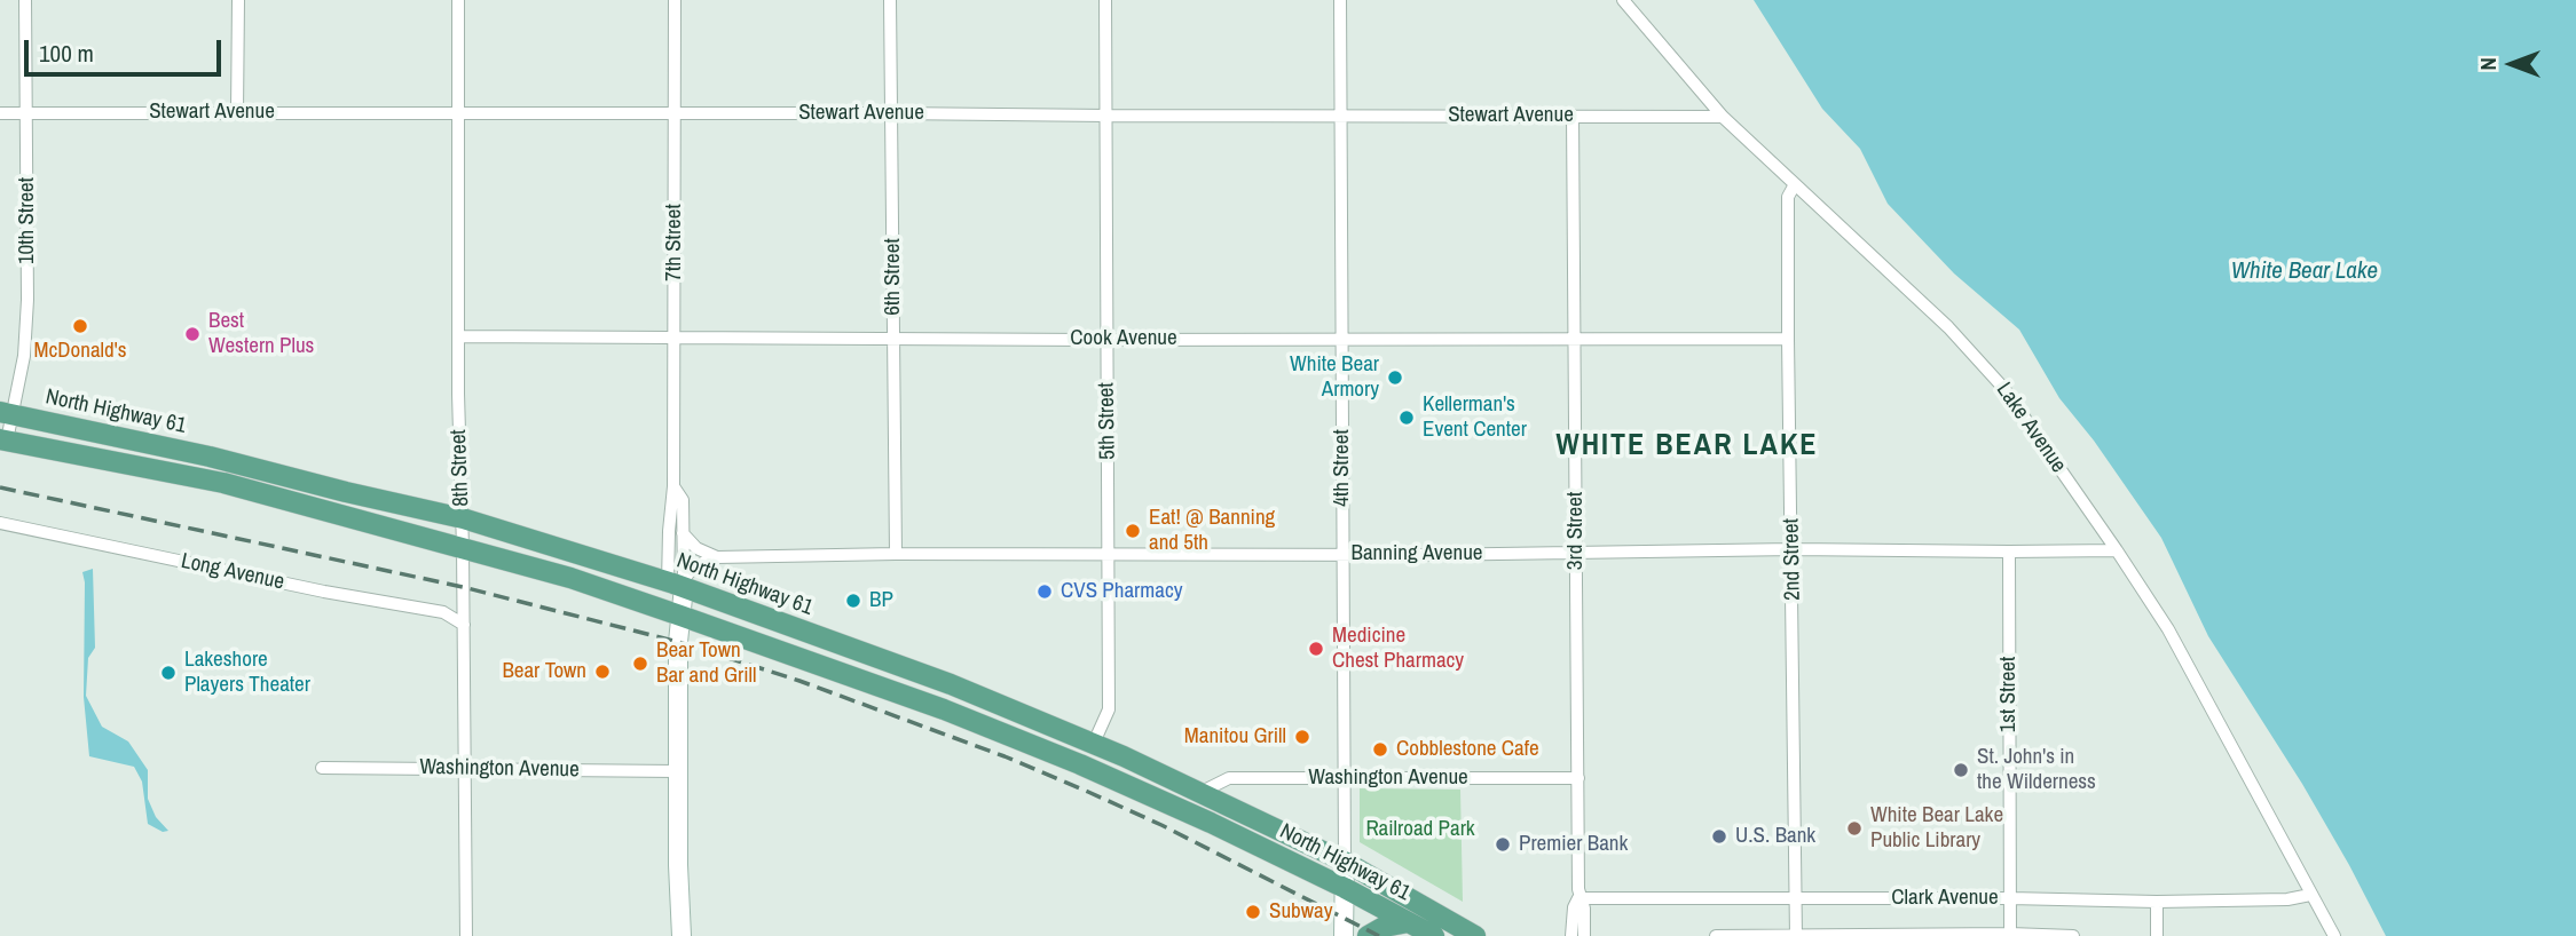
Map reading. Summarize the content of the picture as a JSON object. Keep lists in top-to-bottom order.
{
  "streets": {
    "main road": ["North Highway 61"],
    "street": [
      "Stewart Avenue",
      "10th Street",
      "7th Street",
      "6th Street",
      "Cook Avenue",
      "5th Street",
      "Lake Avenue",
      "8th Street",
      "4th Street",
      "3rd Street",
      "Banning Avenue",
      "2nd Street",
      "Long Avenue",
      "1st Street",
      "Washington Avenue",
      "Clark Avenue"
    ]
  },
  "crossings": [
    ["Stewart Avenue", "10th Street"],
    ["Stewart Avenue", "7th Street"],
    ["Stewart Avenue", "6th Street"],
    ["Stewart Avenue", "5th Street"],
    ["Stewart Avenue", "Lake Avenue"],
    ["Stewart Avenue", "8th Street"],
    ["Stewart Avenue", "4th Street"],
    ["Stewart Avenue", "3rd Street"],
    ["10th Street", "North Highway 61"],
    ["7th Street", "Cook Avenue"],
    ["7th Street", "North Highway 61"],
    ["7th Street", "Washington Avenue"],
    ["6th Street", "Cook Avenue"],
    ["6th Street", "Banning Avenue"],
    ["Cook Avenue", "5th Street"],
    ["Cook Avenue", "8th Street"],
    ["Cook Avenue", "4th Street"],
    ["Cook Avenue", "3rd Street"],
    ["Cook Avenue", "2nd Street"],
    ["North Highway 61", "5th Street"],
    ["North Highway 61", "8th Street"],
    ["North Highway 61", "4th Street"],
    ["North Highway 61", "Washington Avenue"],
    ["5th Street", "Banning Avenue"],
    ["Lake Avenue", "Banning Avenue"],
    ["Lake Avenue", "2nd Street"],
    ["Lake Avenue", "Clark Avenue"],
    ["8th Street", "Long Avenue"],
    ["8th Street", "Washington Avenue"],
    ["4th Street", "Banning Avenue"],
    ["4th Street", "Washington Avenue"],
    ["3rd Street", "Banning Avenue"],
    ["3rd Street", "Washington Avenue"],
    ["3rd Street", "Clark Avenue"],
    ["Banning Avenue", "2nd Street"],
    ["Banning Avenue", "1st Street"],
    ["2nd Street", "Clark Avenue"],
    ["1st Street", "Clark Avenue"]
  ],
  "districts": ["WHITE BEAR LAKE"],
  "water": ["White Bear Lake"],
  "parks": ["Railroad Park"],
  "places": [
    "McDonald's",
    "Best Western Plus",
    "White Bear Armory",
    "Kellerman's Event Center",
    "Eat! @ Banning and 5th",
    "CVS Pharmacy",
    "BP",
    "Medicine Chest Pharmacy",
    "Bear Town Bar and Grill",
    "Bear Town",
    "Lakeshore Players Theater",
    "Manitou Grill",
    "Cobblestone Cafe",
    "St. John's in the Wilderness",
    "White Bear Lake Public Library",
    "U.S. Bank",
    "Premier Bank",
    "Subway"
  ],
  "scale_bar": "100 m",
  "north": "left"
}
